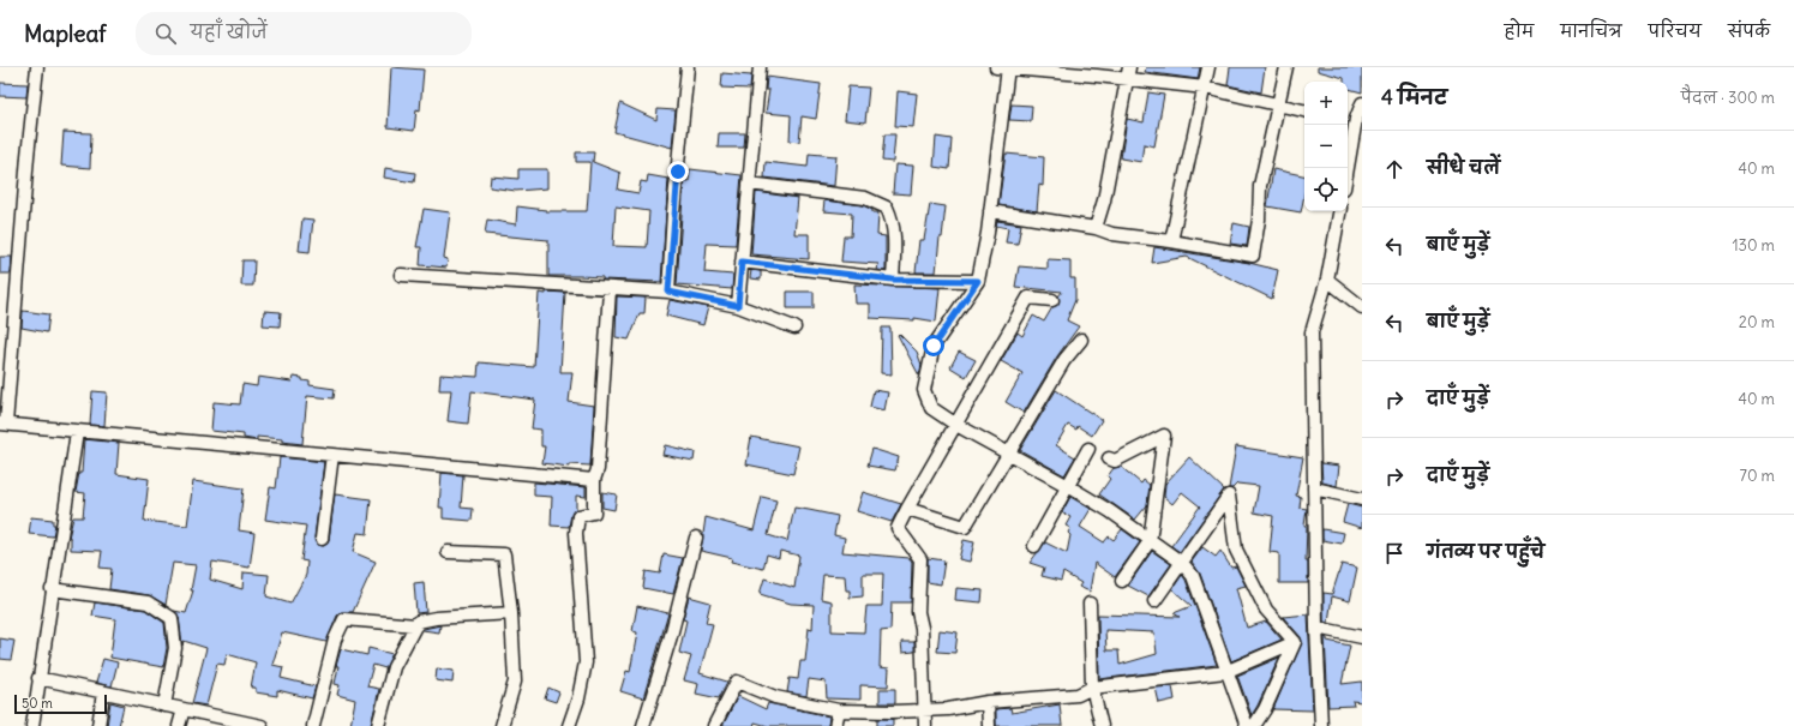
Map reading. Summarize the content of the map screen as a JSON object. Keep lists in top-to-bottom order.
{
  "scale_bar": "50 m",
  "page": {
    "header": "Mapleaf",
    "search": "यहाँ खोजें",
    "nav": [
      "होम",
      "मानचित्र",
      "परिचय",
      "संपर्क"
    ],
    "heading": ["4 मिनट", "पैदल · 300 m"],
    "map_buttons": ["+", "−"],
    "list": [
      ["सीधे चलें", "40 m"],
      ["बाएँ मुड़ें", "130 m"],
      ["बाएँ मुड़ें", "20 m"],
      ["दाएँ मुड़ें", "40 m"],
      ["दाएँ मुड़ें", "70 m"],
      "गंतव्य पर पहुँचे"
    ],
    "scale": "50 m"
  }
}
